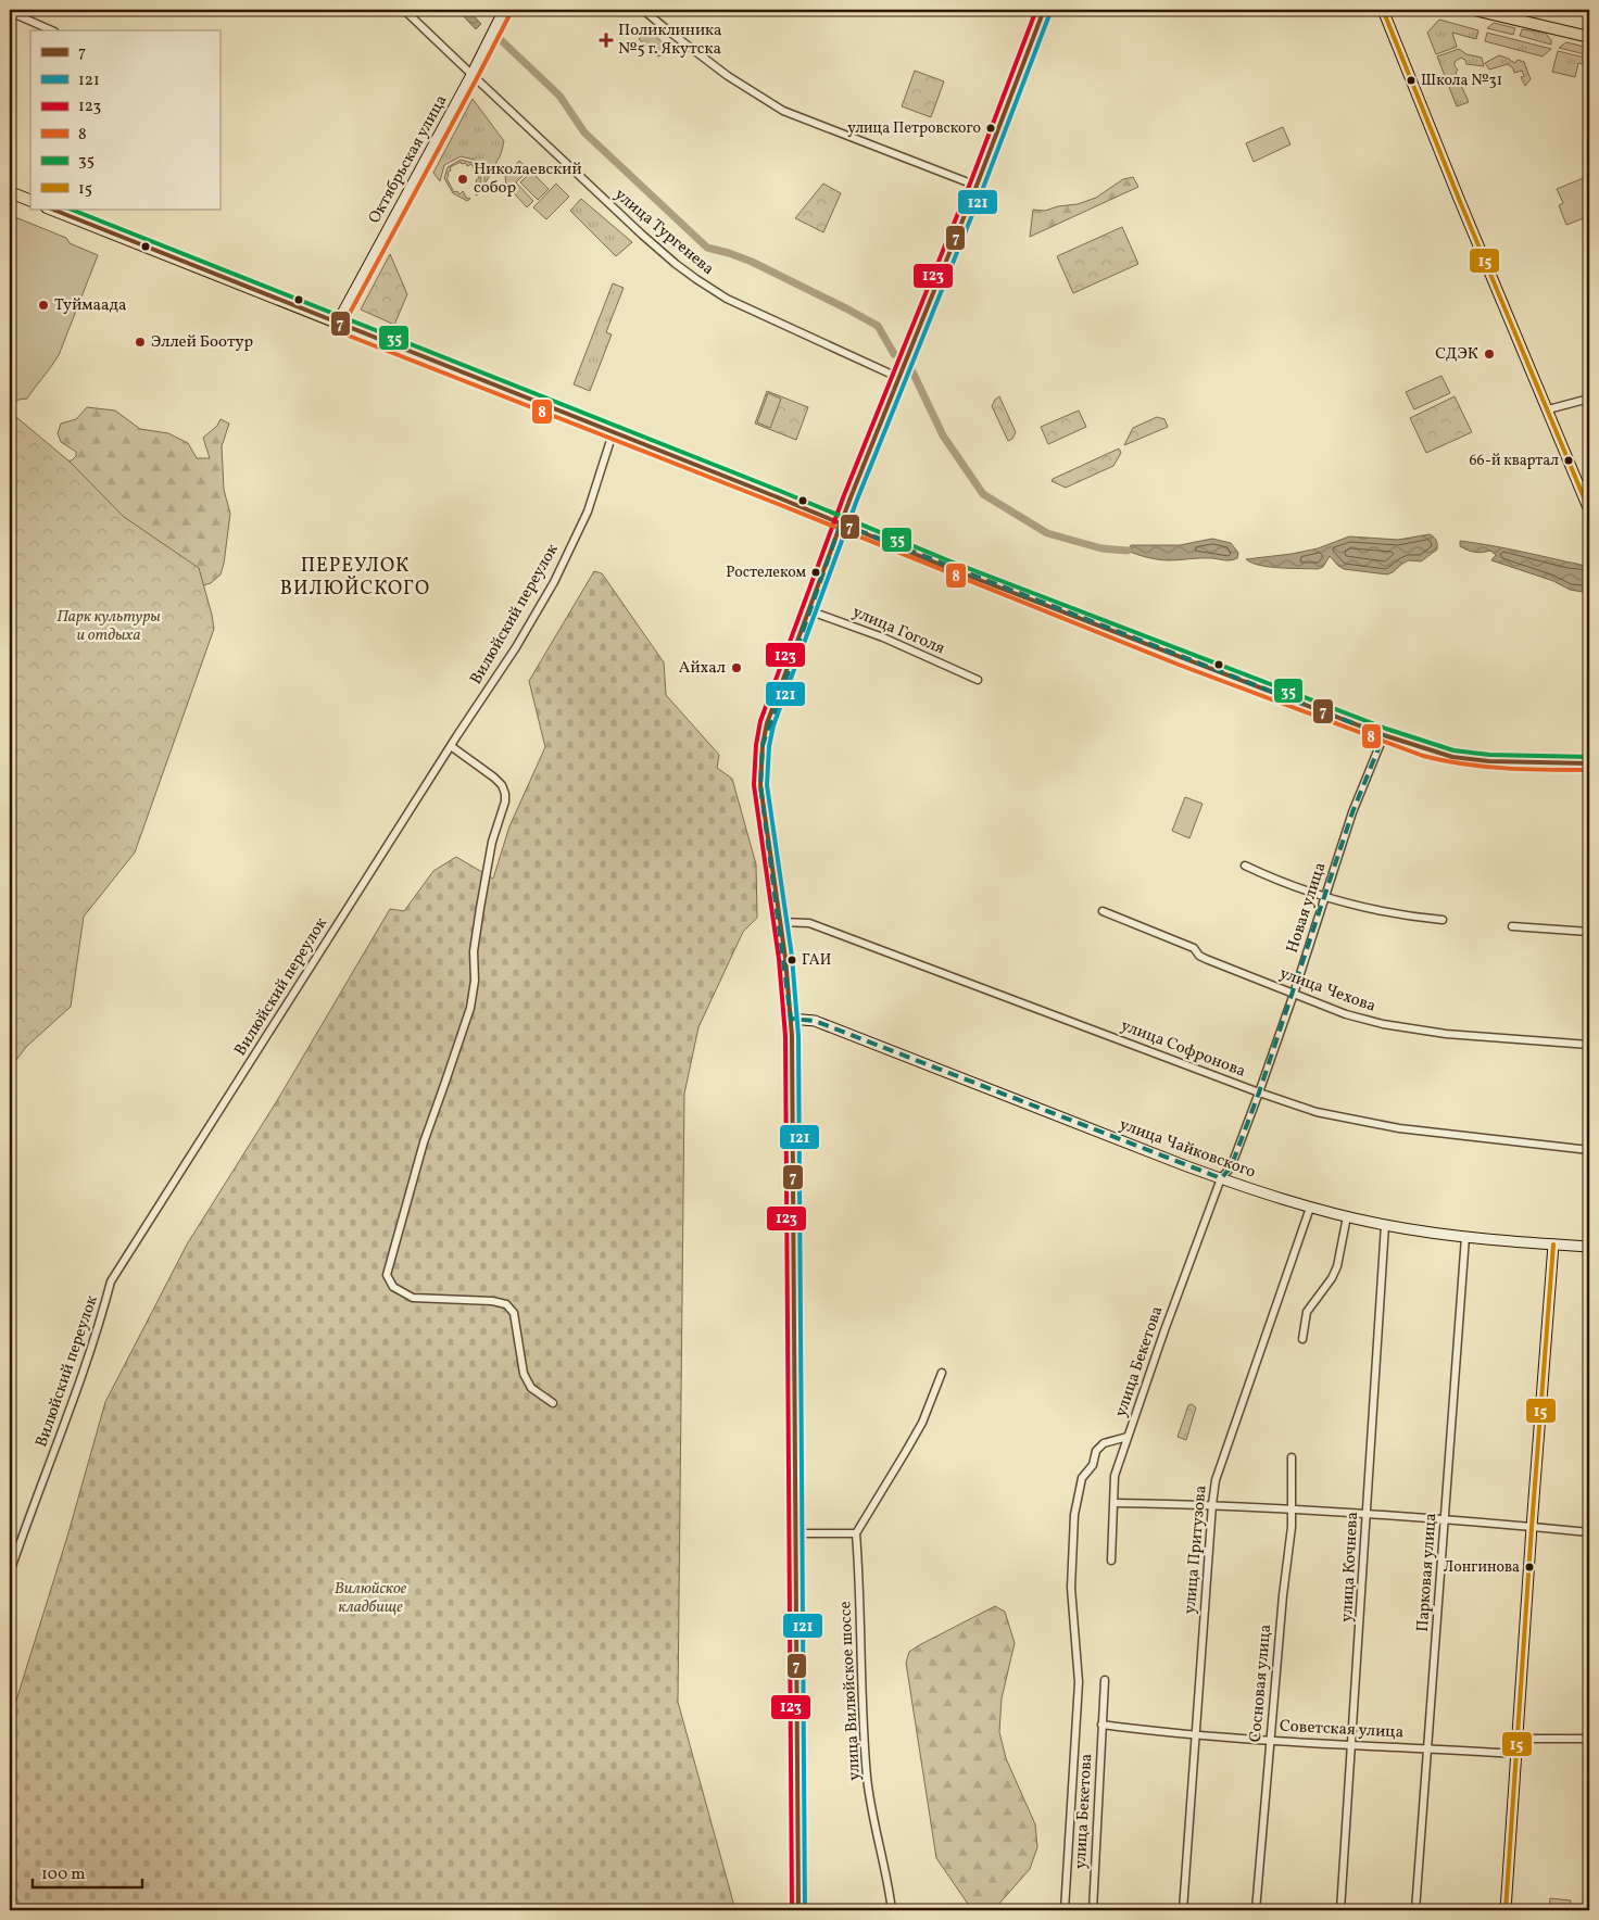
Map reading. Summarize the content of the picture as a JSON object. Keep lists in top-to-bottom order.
{
  "streets": {
    "main road": ["Октябрьская улица", "улица Чайковского"],
    "street": [
      "улица Тургенева",
      "Вилюйский переулок",
      "улица Гоголя",
      "Новая улица",
      "улица Чехова",
      "улица Софронова",
      "улица Бекетова",
      "улица Притузова",
      "улица Кочнева",
      "Парковая улица",
      "Сосновая улица",
      "улица Вилюйское шоссе",
      "Советская улица"
    ]
  },
  "crossings": [
    ["Октябрьская улица", "улица Тургенева"],
    ["Новая улица", "улица Чехова"],
    ["Новая улица", "улица Софронова"],
    ["Новая улица", "улица Чайковского"],
    ["Новая улица", "улица Бекетова"],
    ["улица Чайковского", "улица Бекетова"],
    ["улица Чайковского", "улица Притузова"],
    ["улица Чайковского", "улица Кочнева"],
    ["улица Чайковского", "Парковая улица"],
    ["улица Бекетова", "Советская улица"],
    ["улица Притузова", "Советская улица"],
    ["улица Кочнева", "Советская улица"],
    ["Парковая улица", "Советская улица"],
    ["Сосновая улица", "Советская улица"]
  ],
  "districts": ["ПЕРЕУЛОК ВИЛЮЙСКОГО"],
  "parks": ["Парк культуры и отдыха", "Вилюйское кладбище"],
  "places": {
    "health": ["Поликлиника №5 г. Якутска"],
    "other": [
      "Школа №31",
      "улица Петровского",
      "Николаевский собор",
      "Туймаада",
      "Эллей Боотур",
      "СДЭК",
      "66-й квартал",
      "Ростелеком",
      "Айхал",
      "ГАИ",
      "Лонгинова"
    ]
  },
  "lines": [
    "transit line 7",
    "transit line 123",
    "transit line 15",
    "transit line 121",
    "transit line 8",
    "transit line 35"
  ],
  "legend": [
    "7",
    "121",
    "123",
    "8",
    "35",
    "15"
  ],
  "scale_bar": "100 m"
}
